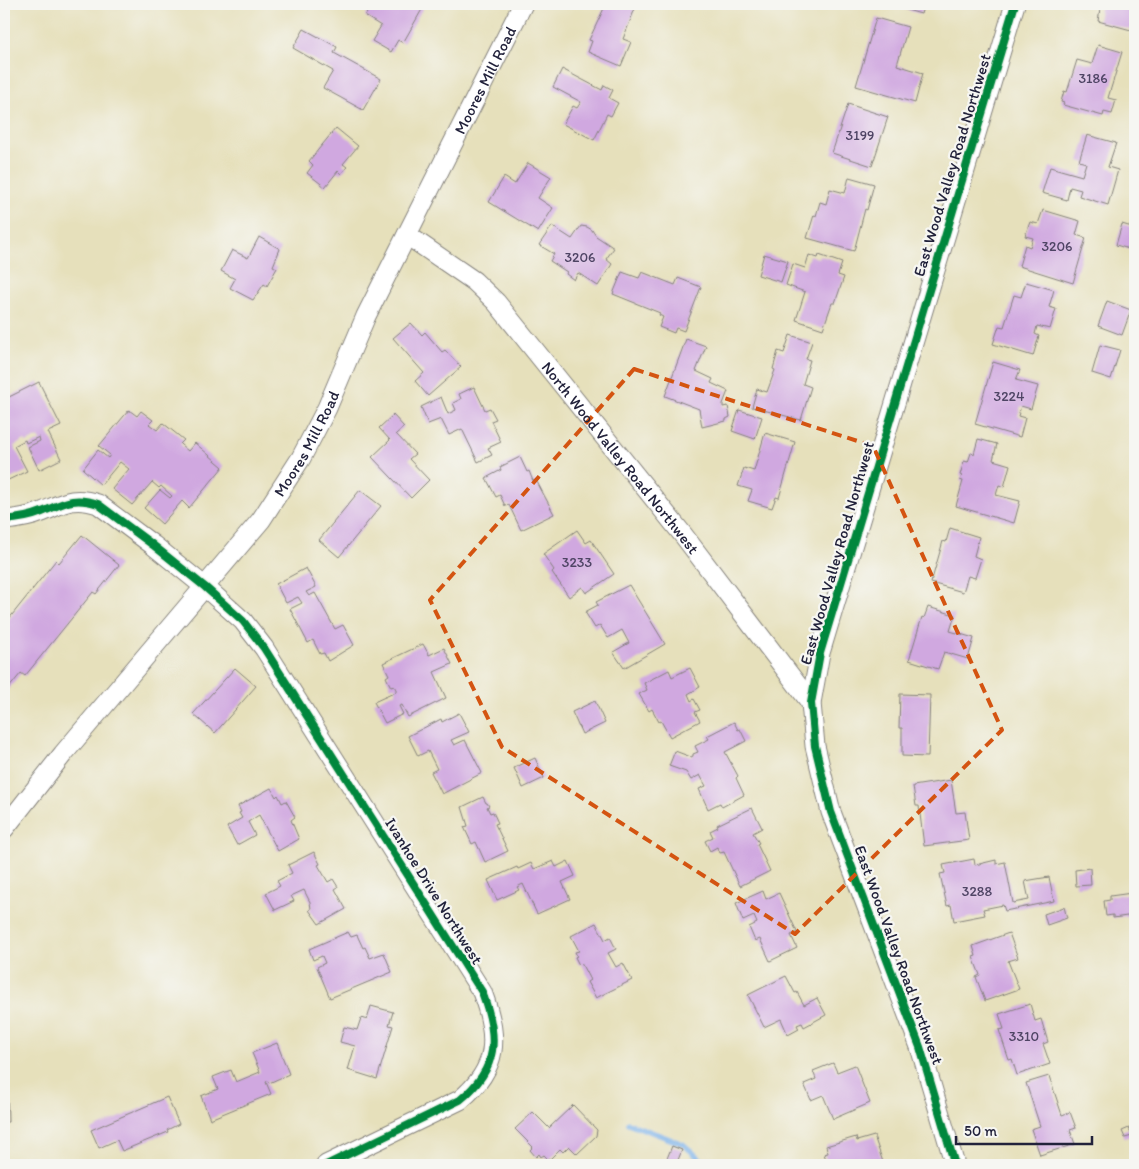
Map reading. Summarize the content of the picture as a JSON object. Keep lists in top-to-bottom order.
{
  "streets": {
    "street": [
      "Moores Mill Road",
      "East Wood Valley Road Northwest",
      "North Wood Valley Road Northwest",
      "Ivanhoe Drive Northwest"
    ]
  },
  "crossings": [
    ["Moores Mill Road", "North Wood Valley Road Northwest"],
    ["Moores Mill Road", "Ivanhoe Drive Northwest"],
    ["East Wood Valley Road Northwest", "North Wood Valley Road Northwest"]
  ],
  "house_numbers": [
    "3186",
    "3199",
    "3206",
    "3206",
    "3224",
    "3233",
    "3288",
    "3310"
  ],
  "scale_bar": "50 m"
}
